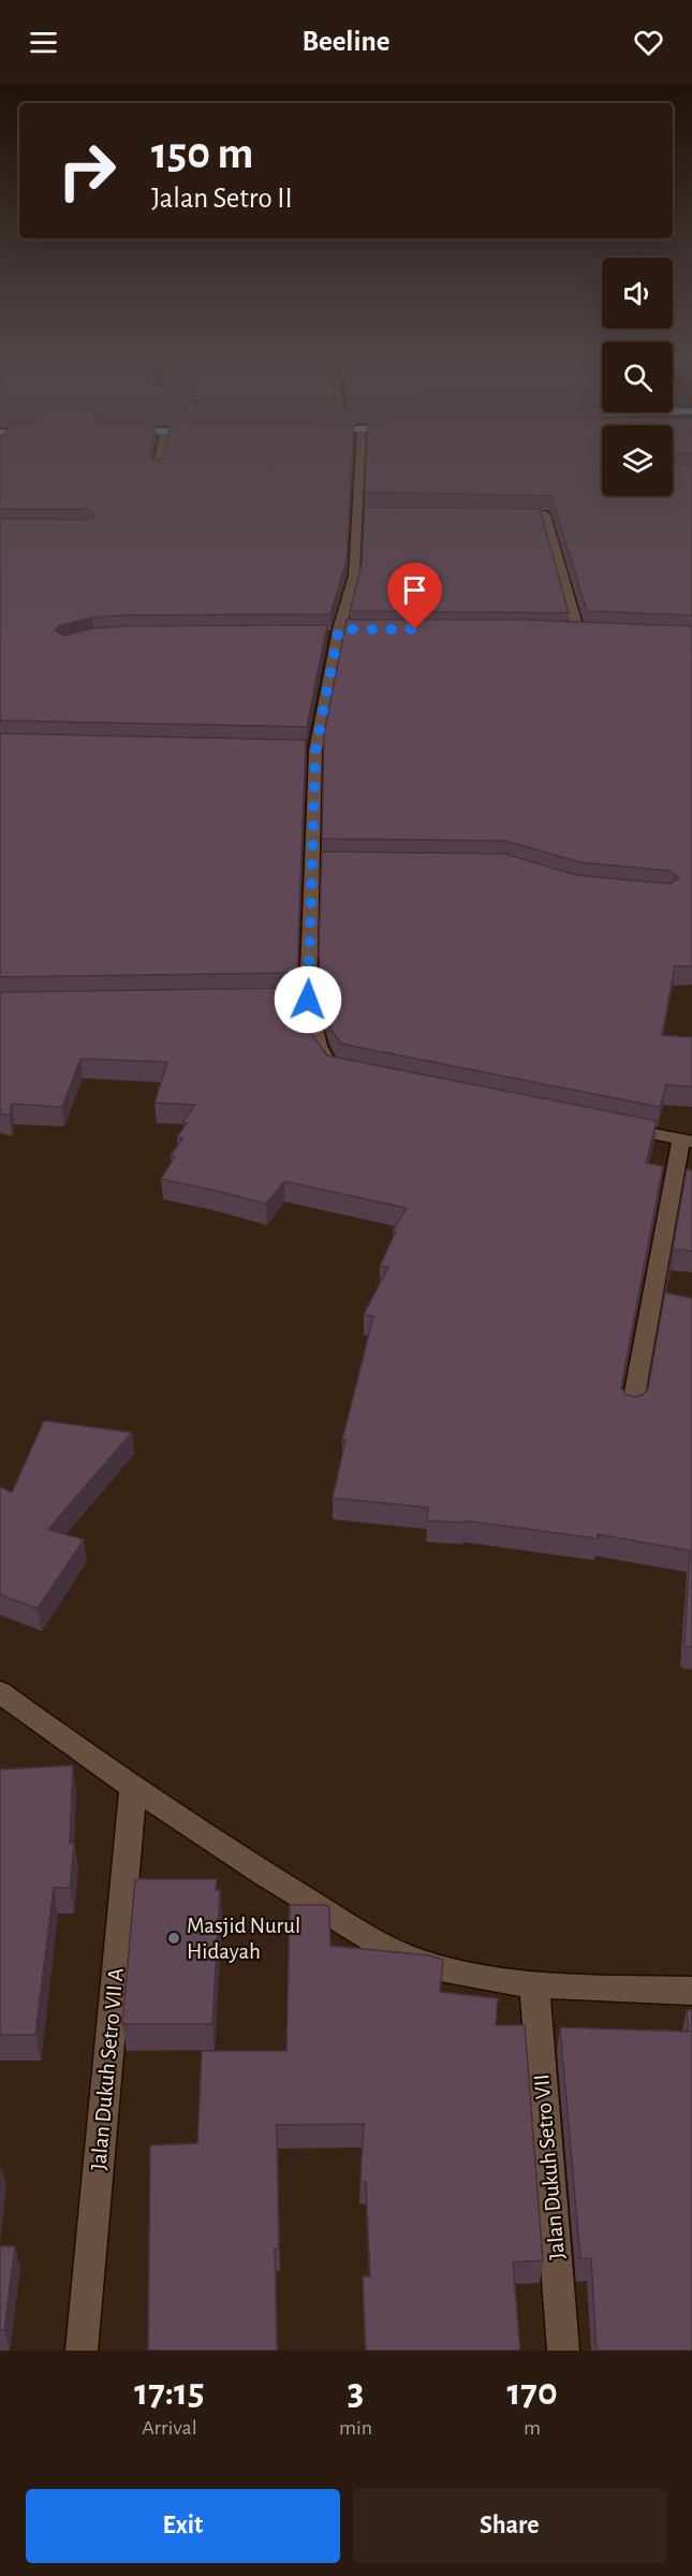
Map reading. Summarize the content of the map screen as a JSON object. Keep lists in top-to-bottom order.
{
  "streets": {
    "street": ["Jalan Dukuh Setro VII A", "Jalan Dukuh Setro VII"]
  },
  "places": ["Masjid Nurul Hidayah"],
  "page": {
    "header": "Beeline",
    "turn": ["150 m", "Jalan Setro II"],
    "eta": [
      "17:15",
      "Arrival",
      "3",
      "min",
      "170",
      "m"
    ],
    "buttons": ["Exit", "Share"]
  }
}
